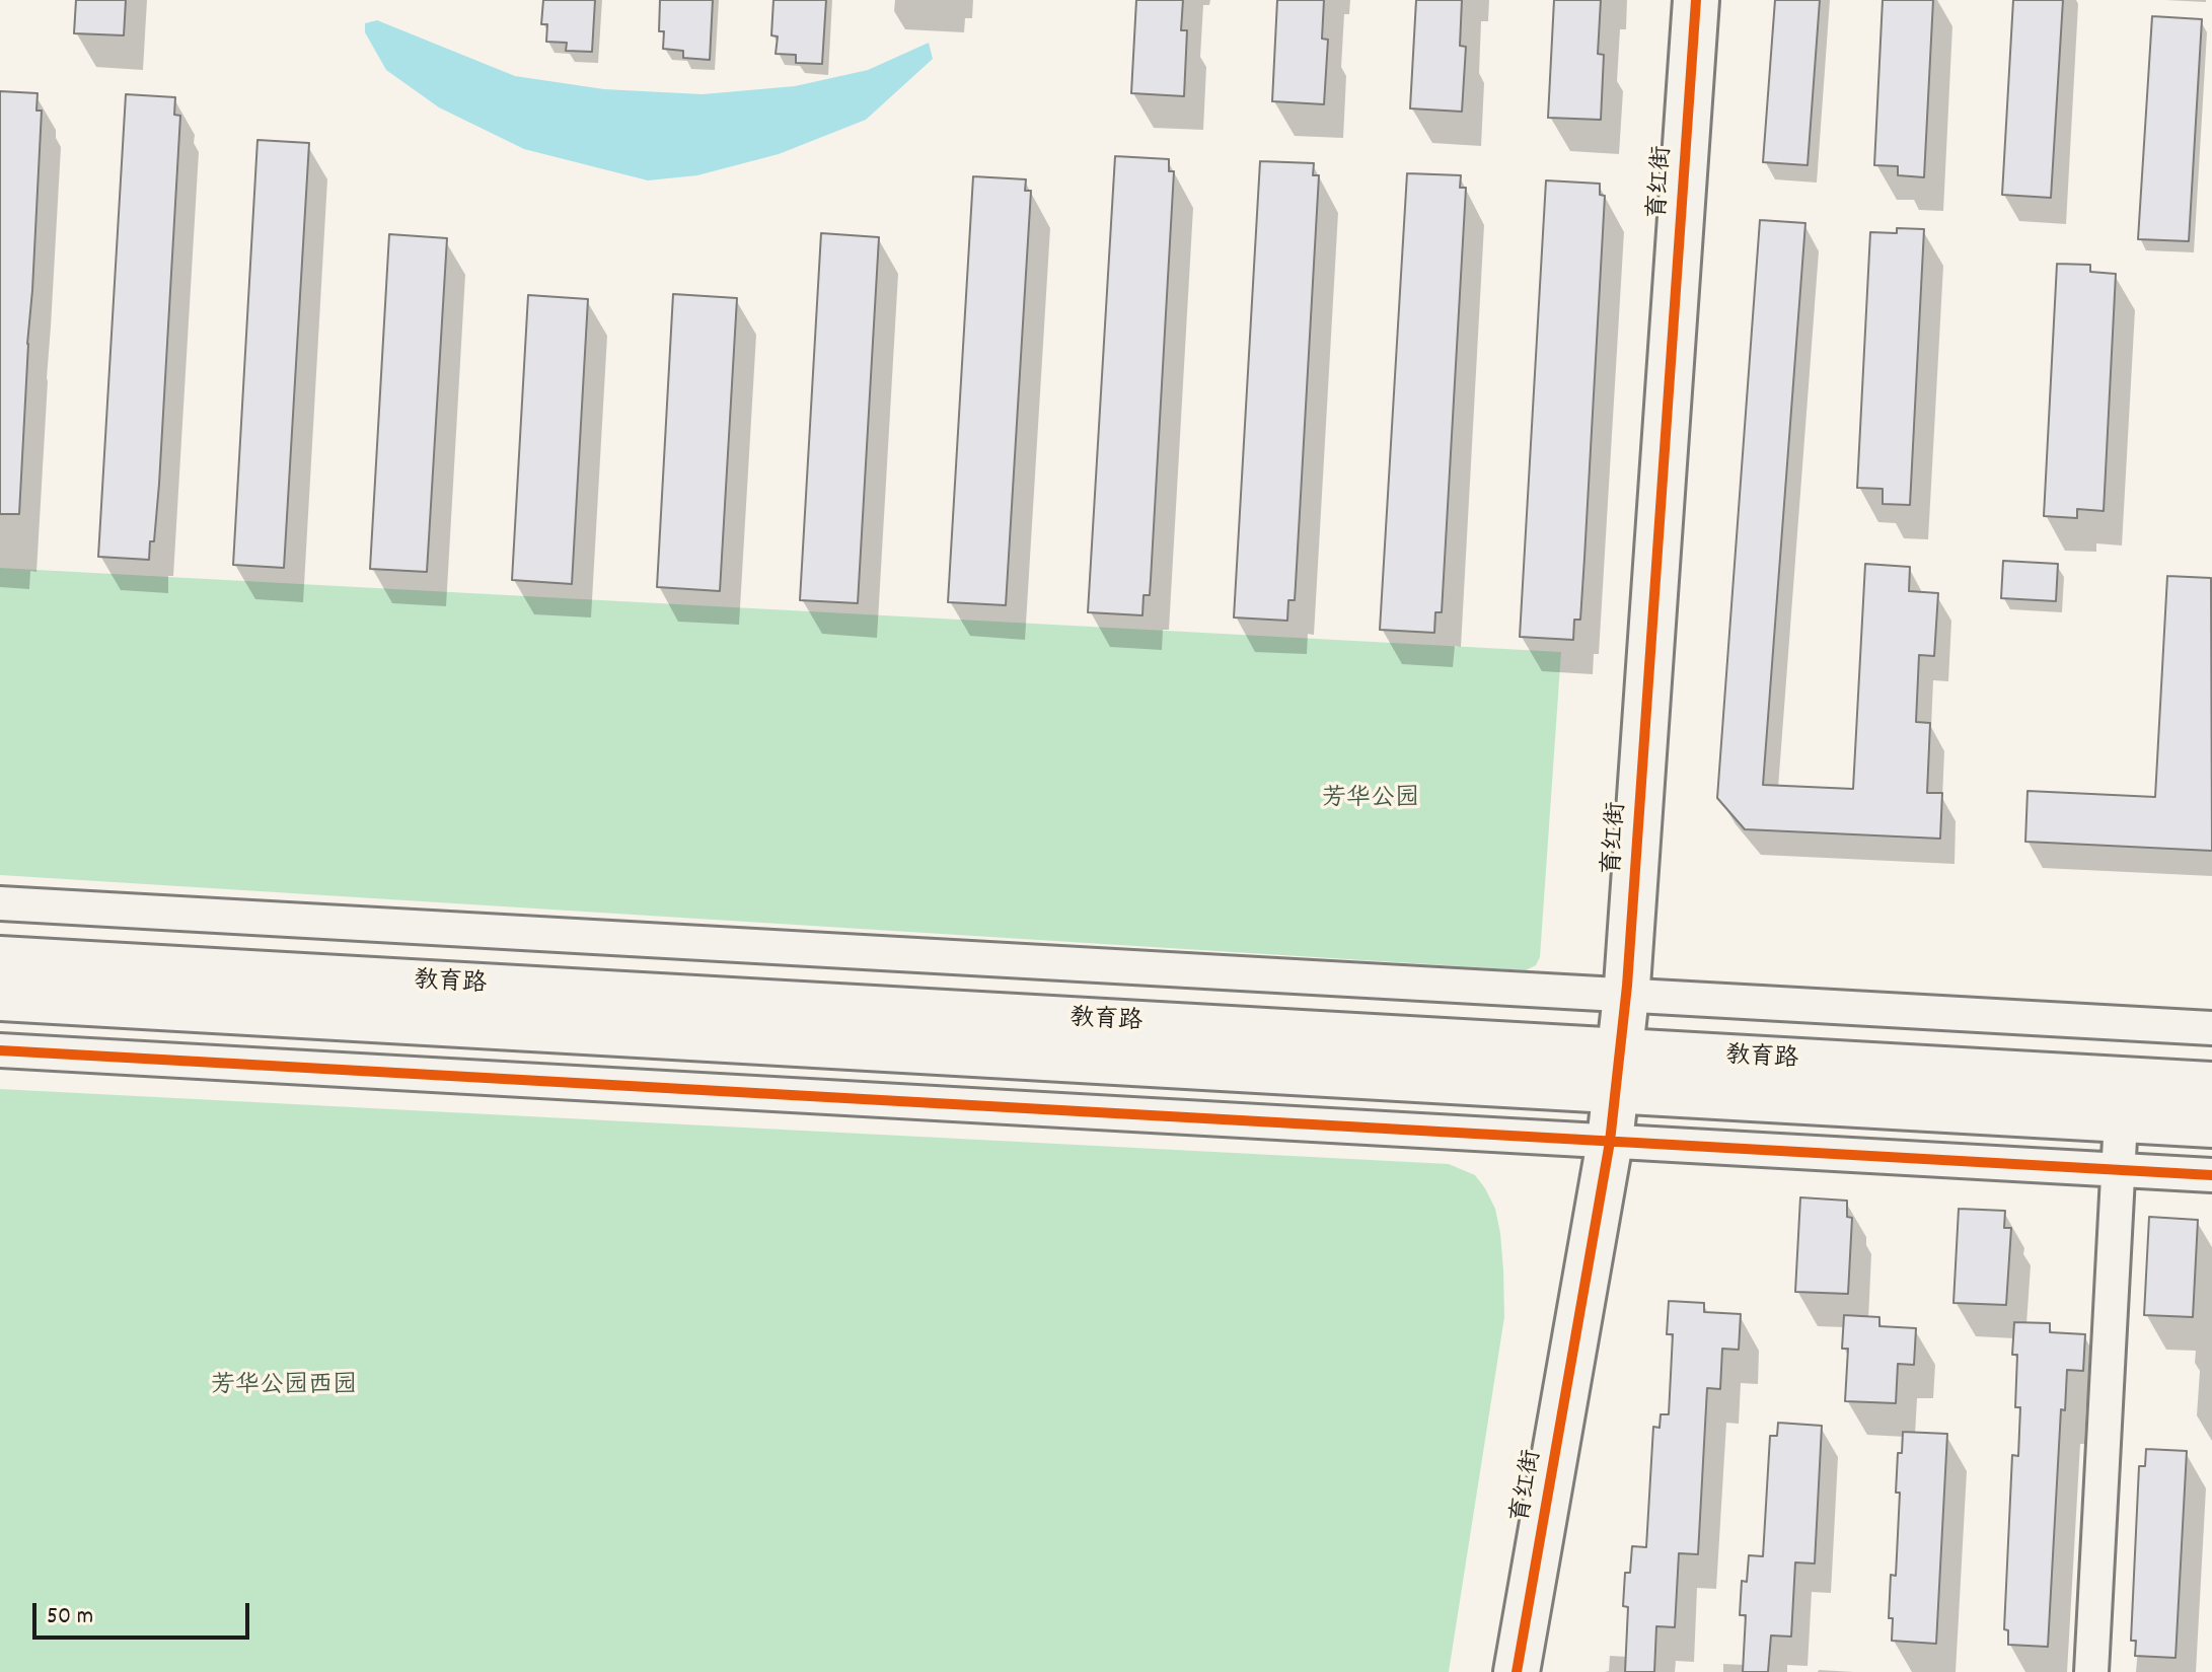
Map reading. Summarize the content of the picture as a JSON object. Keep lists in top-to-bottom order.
{
  "streets": {
    "main road": ["育红街", "教育路"]
  },
  "crossings": [
    ["育红街", "教育路"]
  ],
  "parks": ["芳华公园", "芳华公园西园"],
  "scale_bar": "50 m"
}
